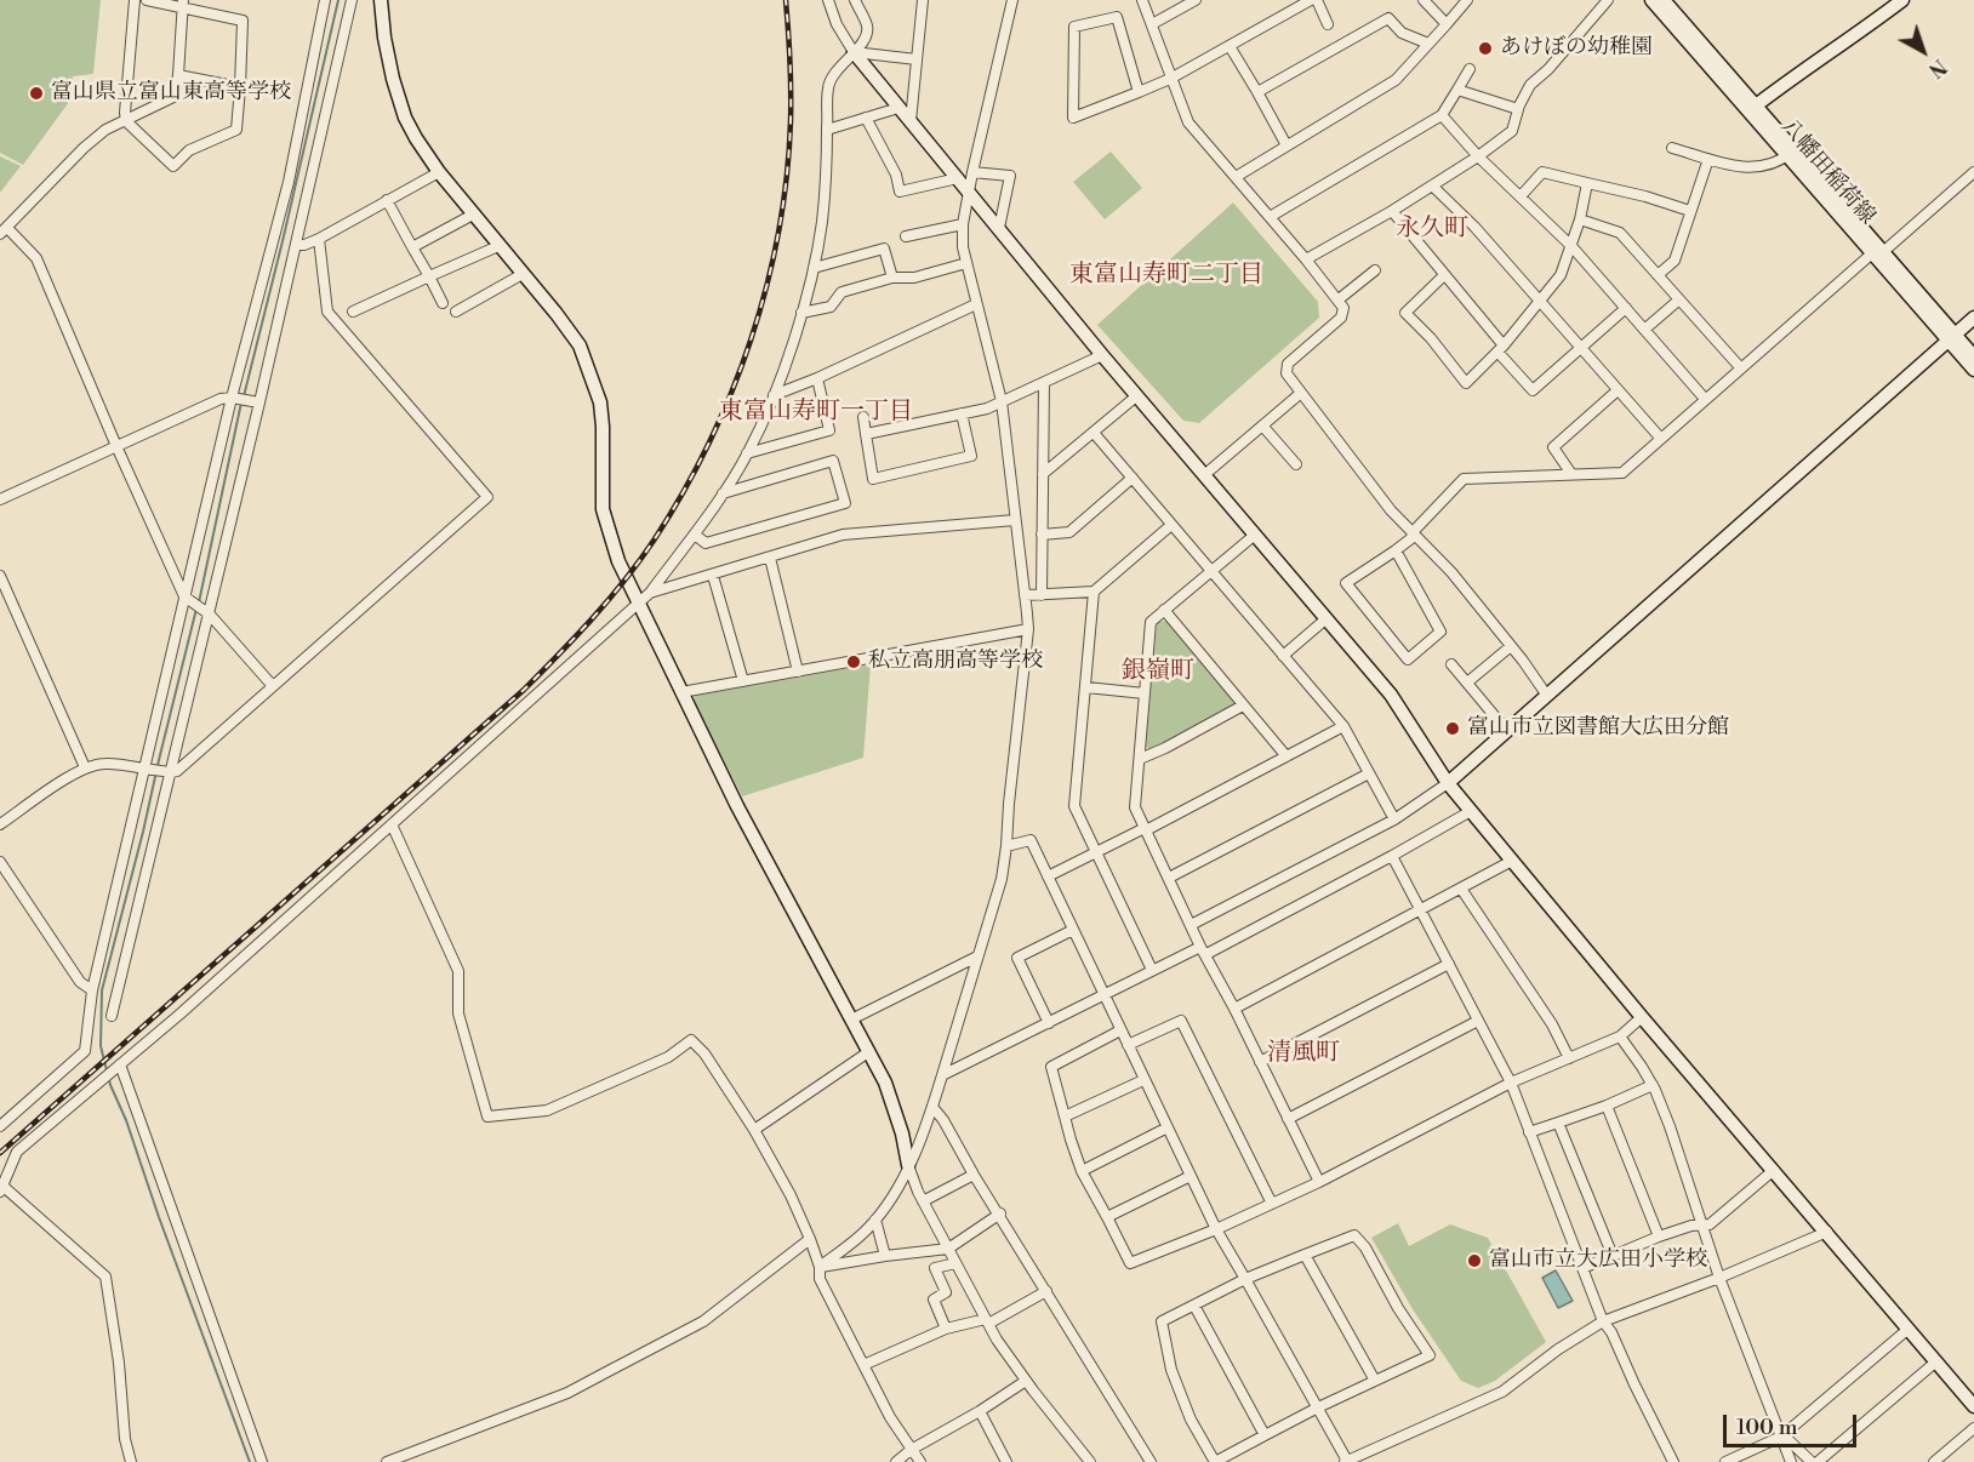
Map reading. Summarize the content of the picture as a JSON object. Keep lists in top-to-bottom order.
{
  "streets": {
    "street": ["八幡田稲荷線"]
  },
  "districts": [
    "永久町",
    "東富山寿町二丁目",
    "東富山寿町一丁目",
    "銀嶺町",
    "清風町"
  ],
  "places": [
    "あけぼの幼稚園",
    "富山県立富山東高等学校",
    "私立高朋高等学校",
    "富山市立図書館大広田分館",
    "富山市立大広田小学校"
  ],
  "scale_bar": "100 m",
  "north": "bottom right"
}
